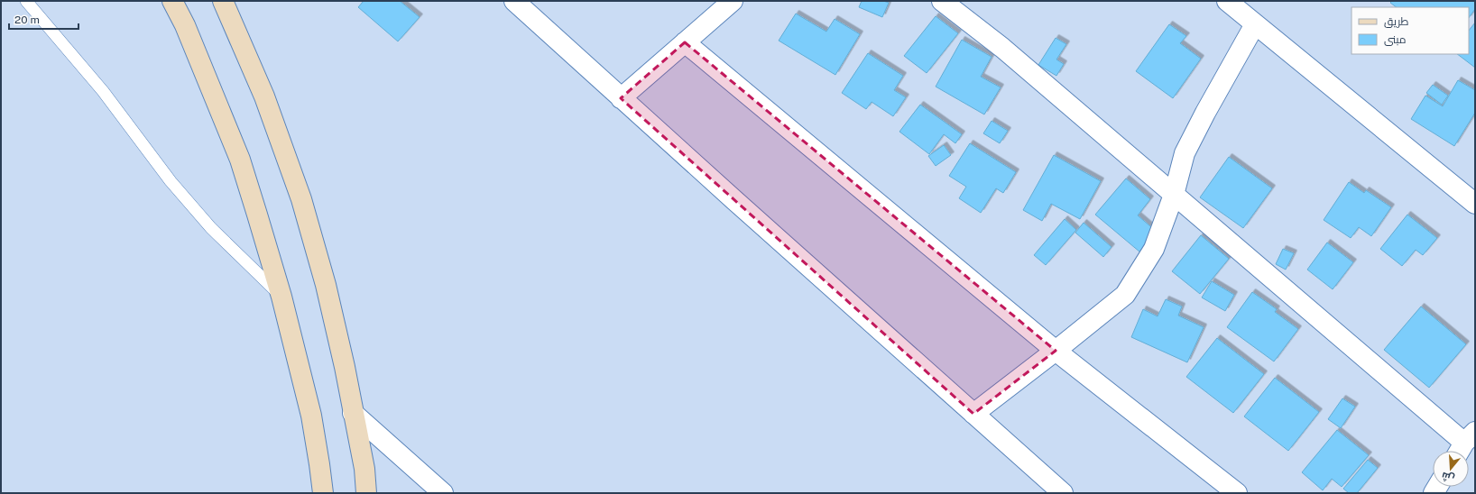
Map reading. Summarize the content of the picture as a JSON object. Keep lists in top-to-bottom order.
{
  "legend": ["طريق", "مبنى"],
  "scale_bar": "20 m",
  "north": "bottom"
}
